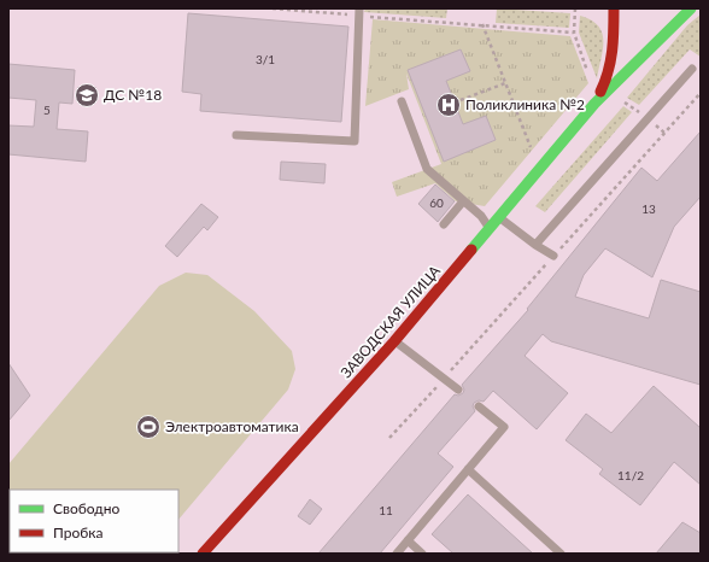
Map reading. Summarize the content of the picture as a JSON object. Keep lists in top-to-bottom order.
{
  "streets": {
    "main road": ["ЗАВОДСКАЯ УЛИЦА"]
  },
  "places": {
    "school or university": ["ДС №18"],
    "hospital": ["Поликлиника №2"],
    "sports": ["Электроавтоматика"]
  },
  "house_numbers": [
    "3/1",
    "5",
    "60",
    "13",
    "11/2",
    "11"
  ],
  "legend": ["Свободно", "Пробка"]
}
